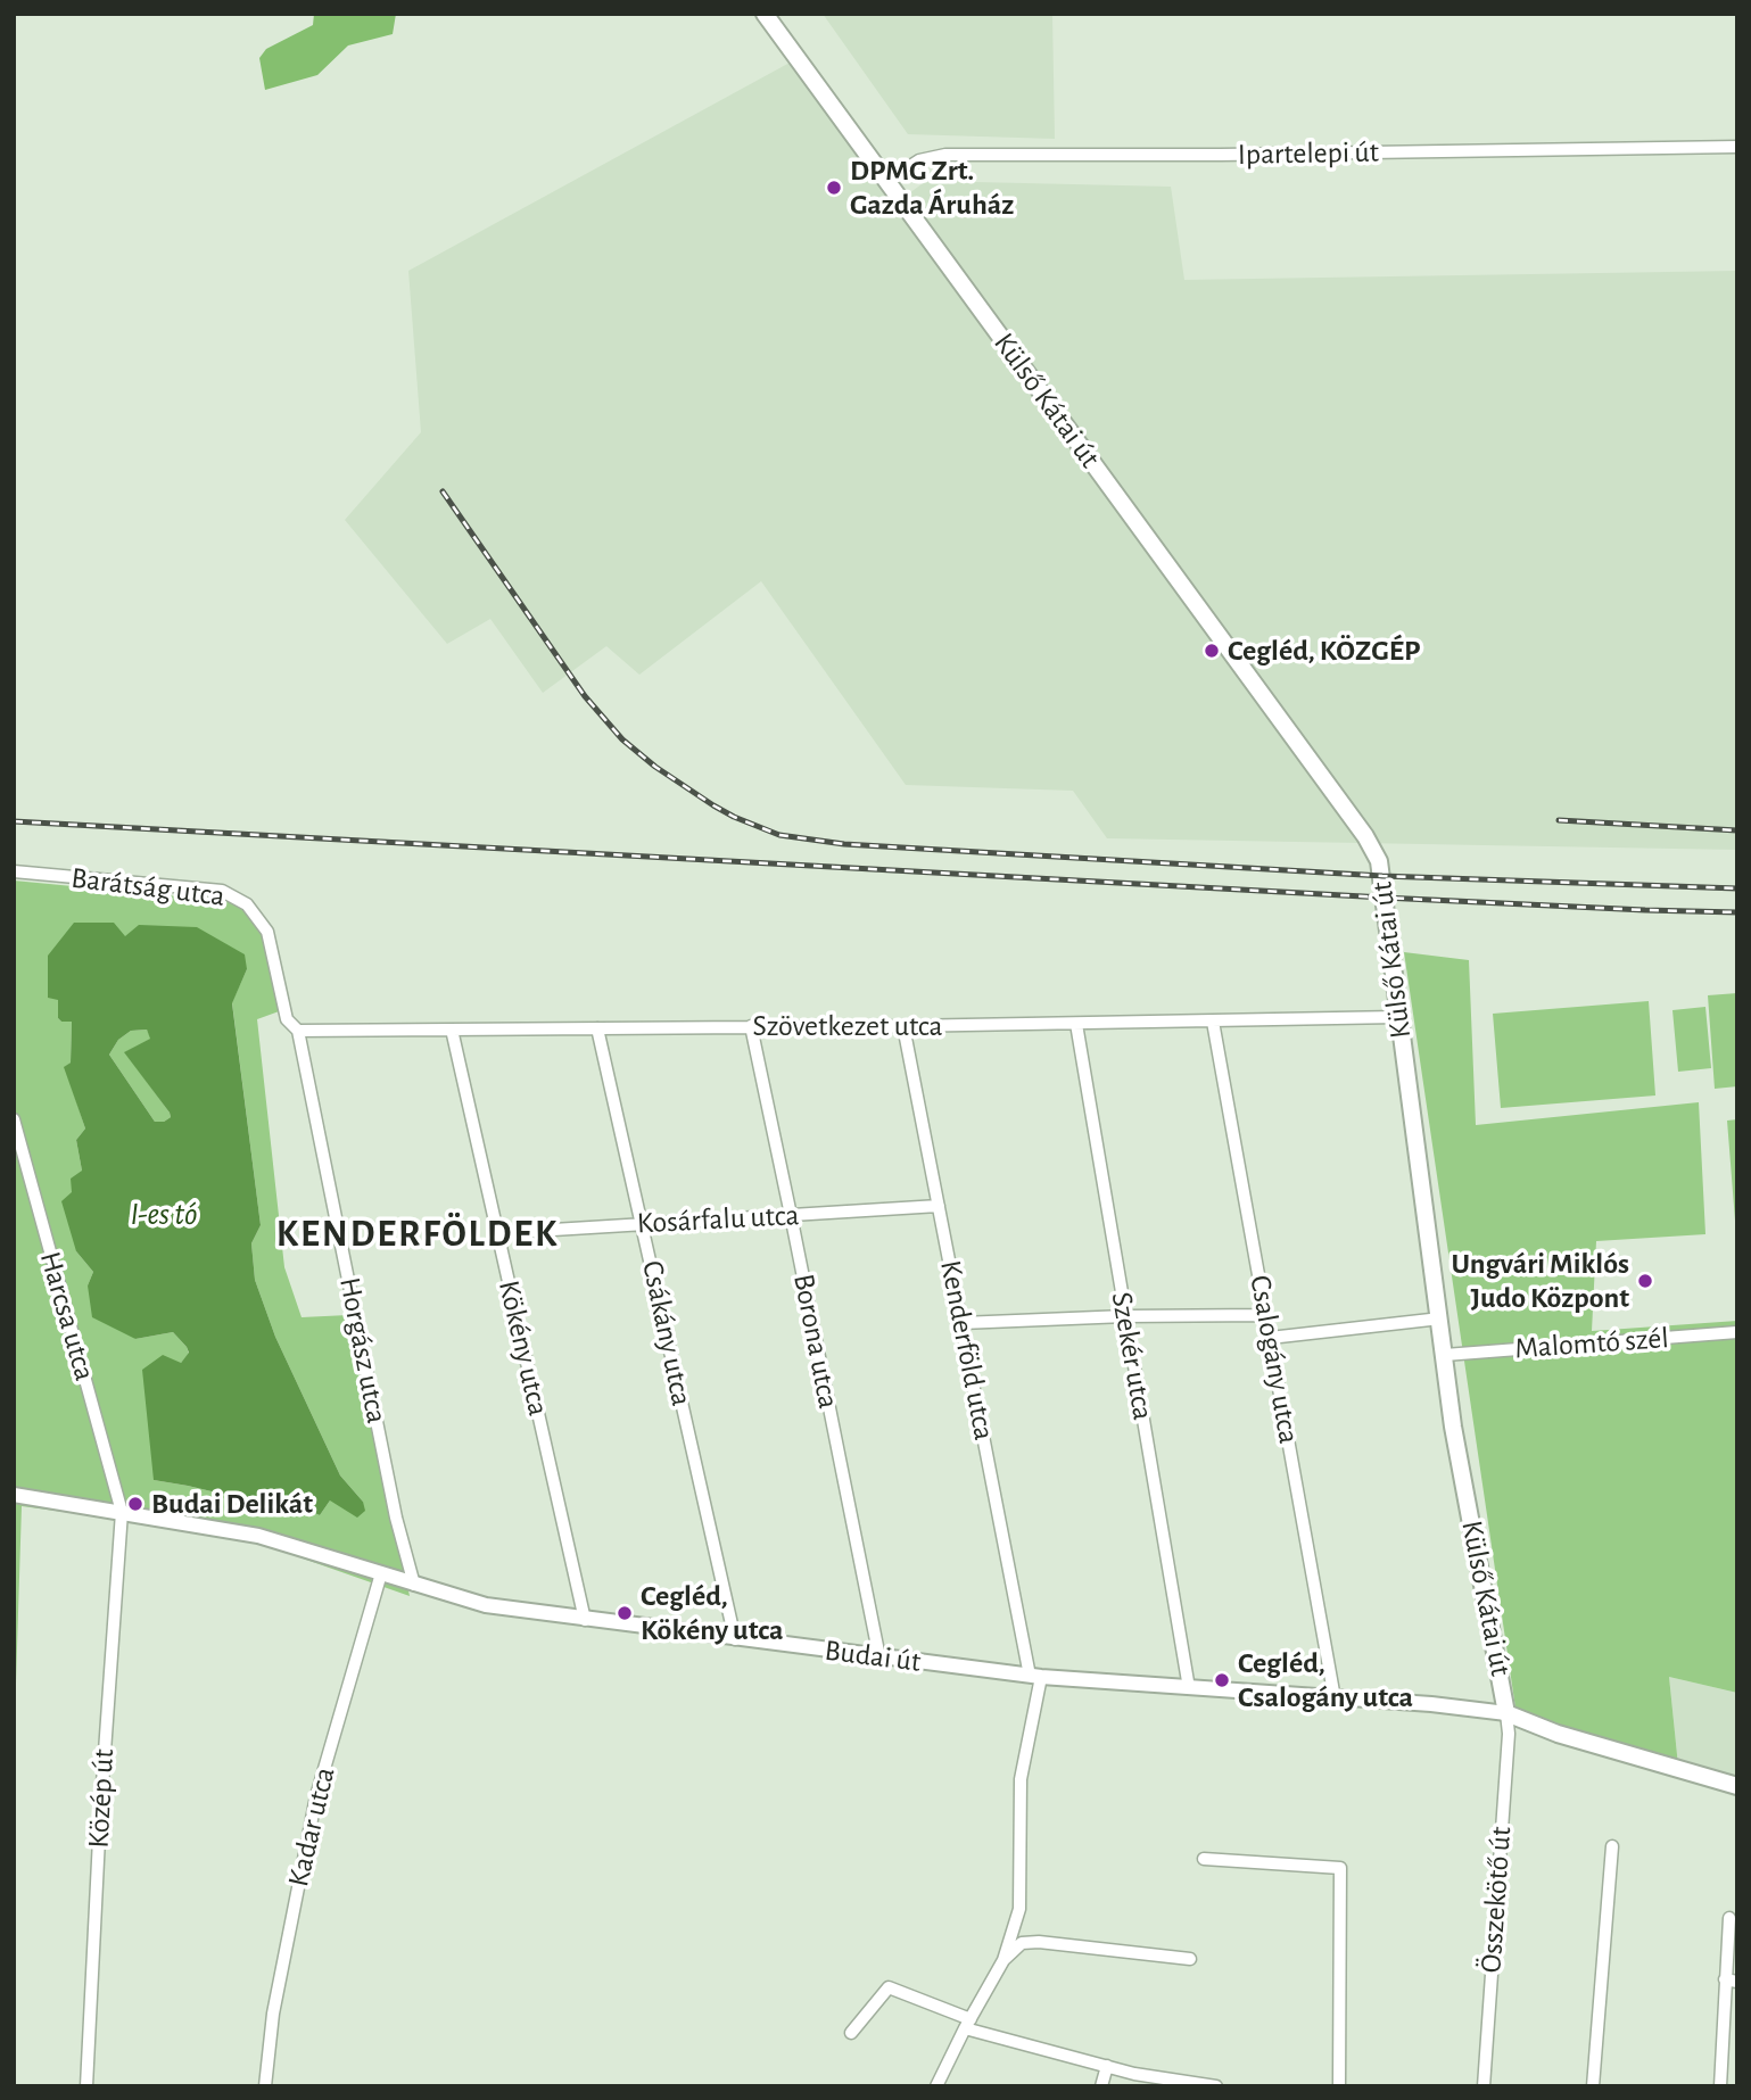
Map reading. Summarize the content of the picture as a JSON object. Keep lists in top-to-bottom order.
{
  "streets": {
    "main road": ["Külső Kátai út"],
    "street": [
      "Ipartelepi út",
      "Barátság utca",
      "Szövetkezet utca",
      "Kosárfalu utca",
      "Harcsa utca",
      "Csákány utca",
      "Borona utca",
      "Malomtó szél",
      "Kökény utca",
      "Horgász utca",
      "Kenderföld utca",
      "Szekér utca",
      "Csalogány utca",
      "Budai út",
      "Közép út",
      "Kadar utca",
      "Összekötő út"
    ]
  },
  "crossings": [
    ["Ipartelepi út", "Külső Kátai út"],
    ["Külső Kátai út", "Szövetkezet utca"],
    ["Külső Kátai út", "Malomtó szél"],
    ["Külső Kátai út", "Budai út"],
    ["Külső Kátai út", "Összekötő út"],
    ["Barátság utca", "Horgász utca"],
    ["Szövetkezet utca", "Csákány utca"],
    ["Szövetkezet utca", "Borona utca"],
    ["Szövetkezet utca", "Kökény utca"],
    ["Szövetkezet utca", "Horgász utca"],
    ["Szövetkezet utca", "Kenderföld utca"],
    ["Szövetkezet utca", "Szekér utca"],
    ["Szövetkezet utca", "Csalogány utca"],
    ["Kosárfalu utca", "Csákány utca"],
    ["Kosárfalu utca", "Borona utca"],
    ["Kosárfalu utca", "Kökény utca"],
    ["Kosárfalu utca", "Kenderföld utca"],
    ["Harcsa utca", "Budai út"],
    ["Harcsa utca", "Közép út"],
    ["Csákány utca", "Budai út"],
    ["Borona utca", "Budai út"],
    ["Kökény utca", "Budai út"],
    ["Horgász utca", "Budai út"],
    ["Kenderföld utca", "Budai út"],
    ["Szekér utca", "Budai út"],
    ["Csalogány utca", "Budai út"],
    ["Budai út", "Közép út"],
    ["Budai út", "Kadar utca"],
    ["Budai út", "Összekötő út"]
  ],
  "districts": ["KENDERFÖLDEK"],
  "water": ["I-es tó"],
  "places": [
    "DPMG Zrt. Gazda Áruház",
    "Cegléd, KÖZGÉP",
    "Ungvári Miklós Judo Központ",
    "Budai Delikát",
    "Cegléd, Kökény utca",
    "Cegléd, Csalogány utca"
  ]
}
